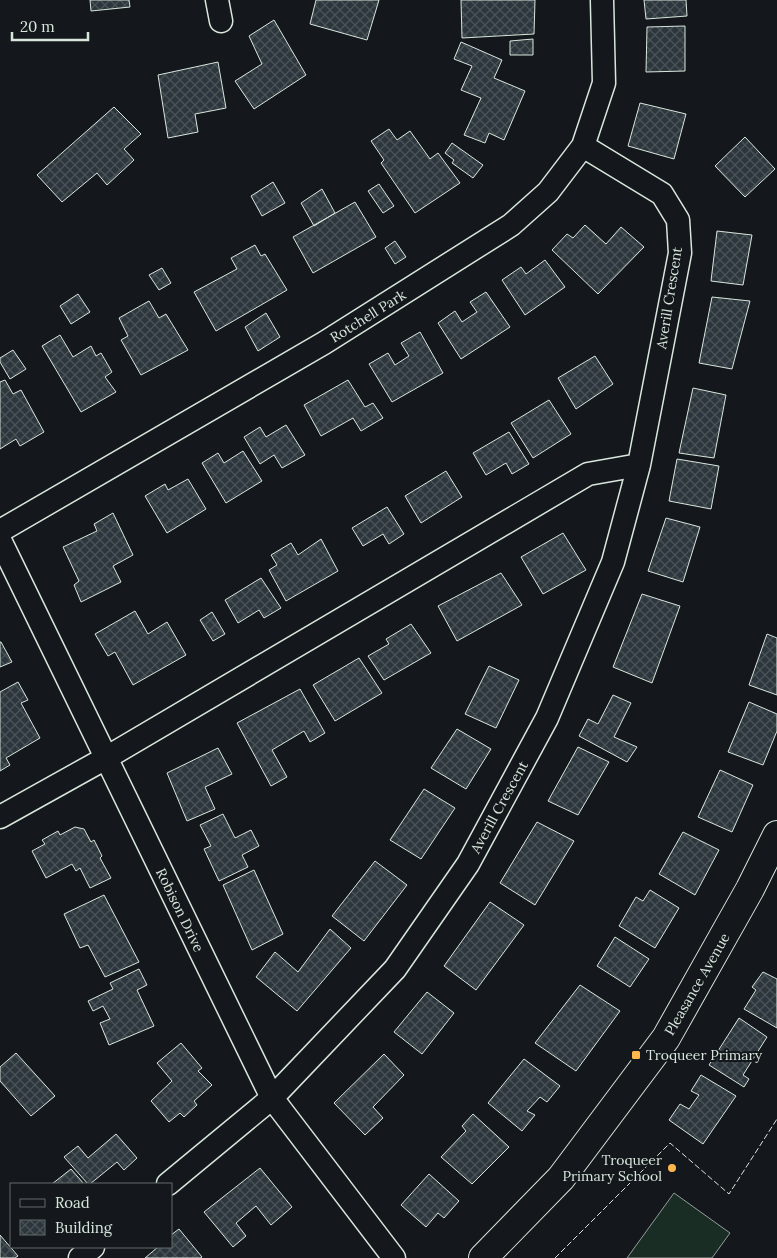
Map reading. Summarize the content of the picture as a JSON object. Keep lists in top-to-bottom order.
{
  "streets": {
    "main road": ["Pleasance Avenue"],
    "street": ["Averill Crescent", "Rotchell Park", "Robison Drive"]
  },
  "crossings": [
    ["Averill Crescent", "Rotchell Park"],
    ["Averill Crescent", "Robison Drive"]
  ],
  "places": {
    "transit": ["Troqueer Primary"],
    "other": ["Troqueer Primary School"]
  },
  "legend": ["Road", "Building"],
  "scale_bar": "20 m"
}
